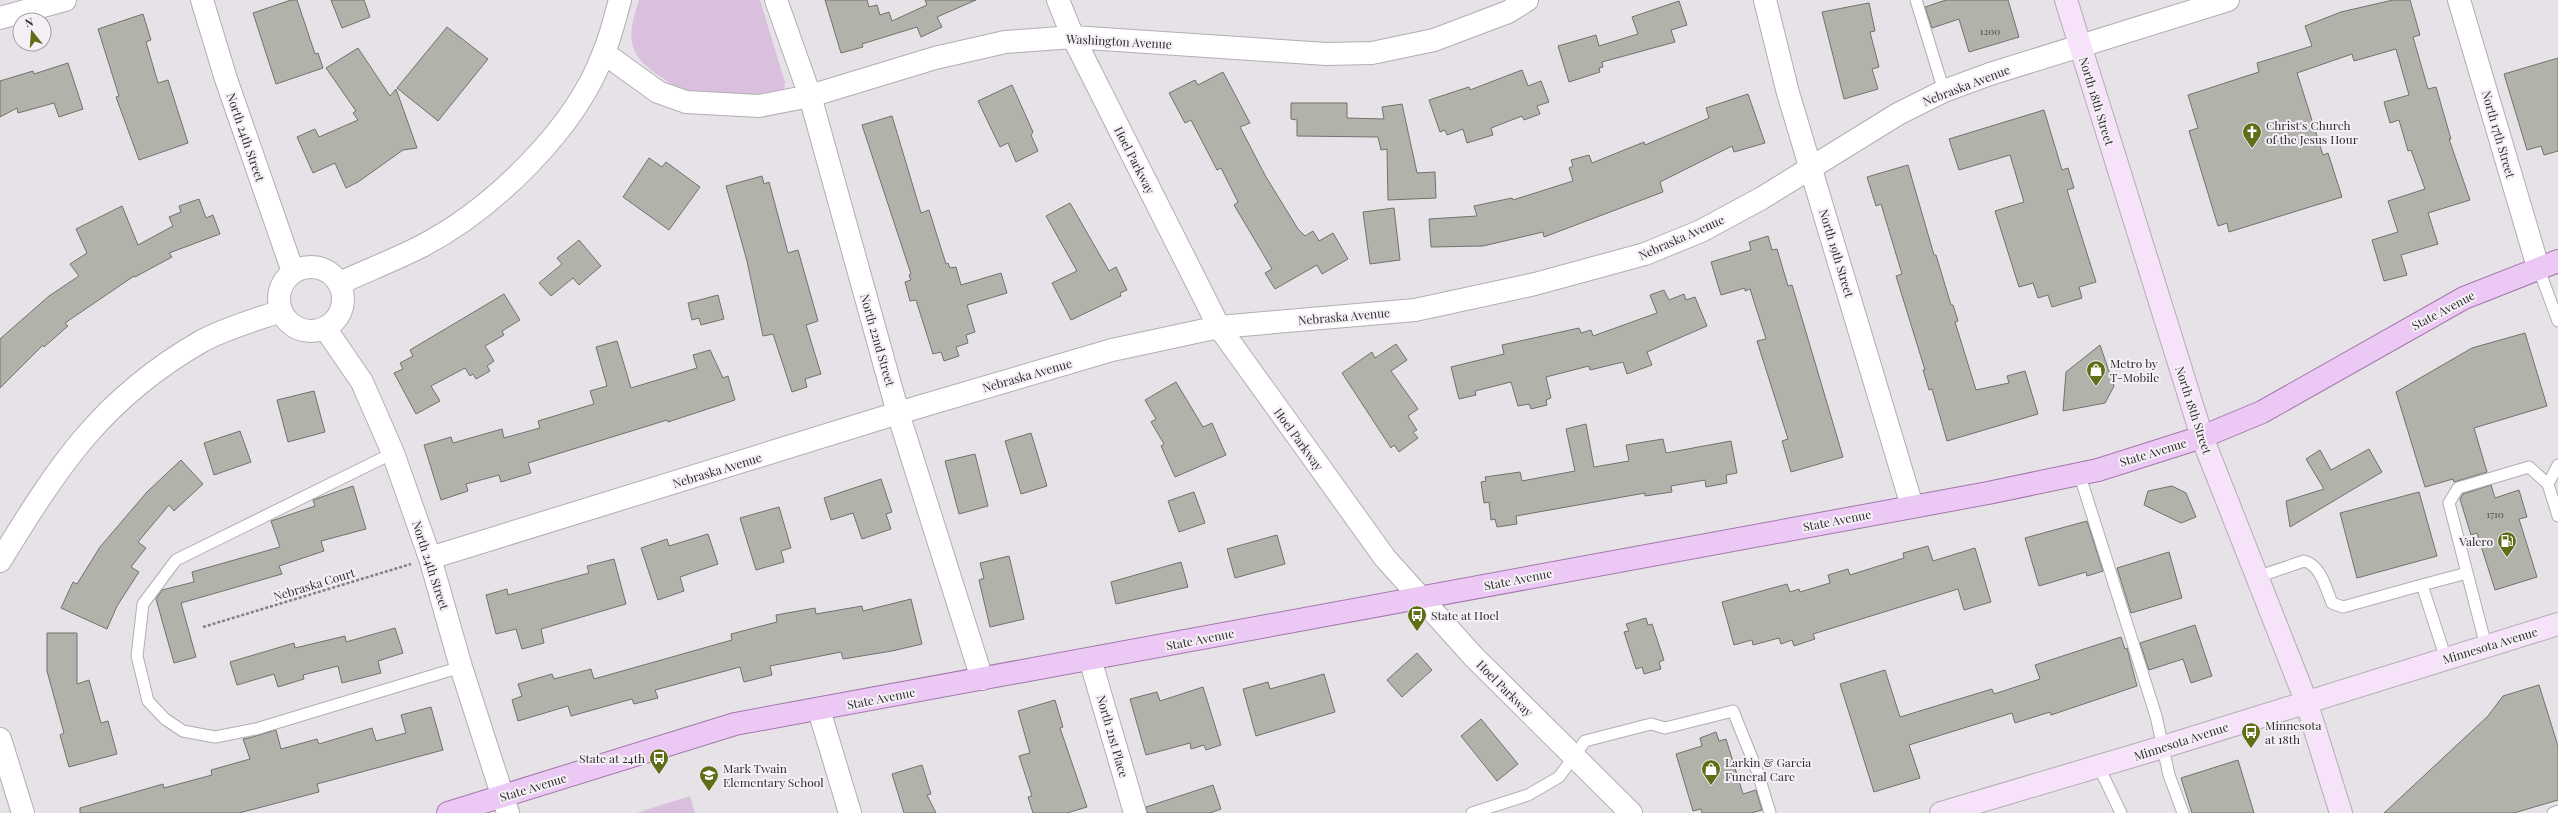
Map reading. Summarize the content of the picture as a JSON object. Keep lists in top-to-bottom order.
{
  "streets": {
    "main road": ["North 18th Street", "State Avenue", "Minnesota Avenue"],
    "street": [
      "Washington Avenue",
      "Nebraska Avenue",
      "North 17th Street",
      "North 24th Street",
      "Hoel Parkway",
      "North 19th Street",
      "North 22nd Street",
      "North 21st Place"
    ],
    "path": ["Nebraska Court"]
  },
  "crossings": [
    ["Washington Avenue", "Hoel Parkway"],
    ["Washington Avenue", "North 22nd Street"],
    ["Nebraska Avenue", "North 18th Street"],
    ["Nebraska Avenue", "North 24th Street"],
    ["Nebraska Avenue", "Hoel Parkway"],
    ["Nebraska Avenue", "North 19th Street"],
    ["Nebraska Avenue", "North 22nd Street"],
    ["Nebraska Avenue", "Nebraska Court"],
    ["North 18th Street", "State Avenue"],
    ["North 18th Street", "Minnesota Avenue"],
    ["North 17th Street", "State Avenue"],
    ["North 24th Street", "State Avenue"],
    ["North 24th Street", "Nebraska Court"],
    ["Hoel Parkway", "State Avenue"],
    ["North 19th Street", "State Avenue"],
    ["State Avenue", "North 22nd Street"],
    ["State Avenue", "North 21st Place"]
  ],
  "places": {
    "church": ["Christ's Church of the Jesus Hour"],
    "shop": ["Metro by T-Mobile", "Larkin & Garcia Funeral Care"],
    "fuel station": ["Valero"],
    "bus stop": ["State at Hoel", "Minnesota at 18th", "State at 24th"],
    "school or university": ["Mark Twain Elementary School"]
  },
  "house_numbers": ["1200", "1710"],
  "north": "top"
}
